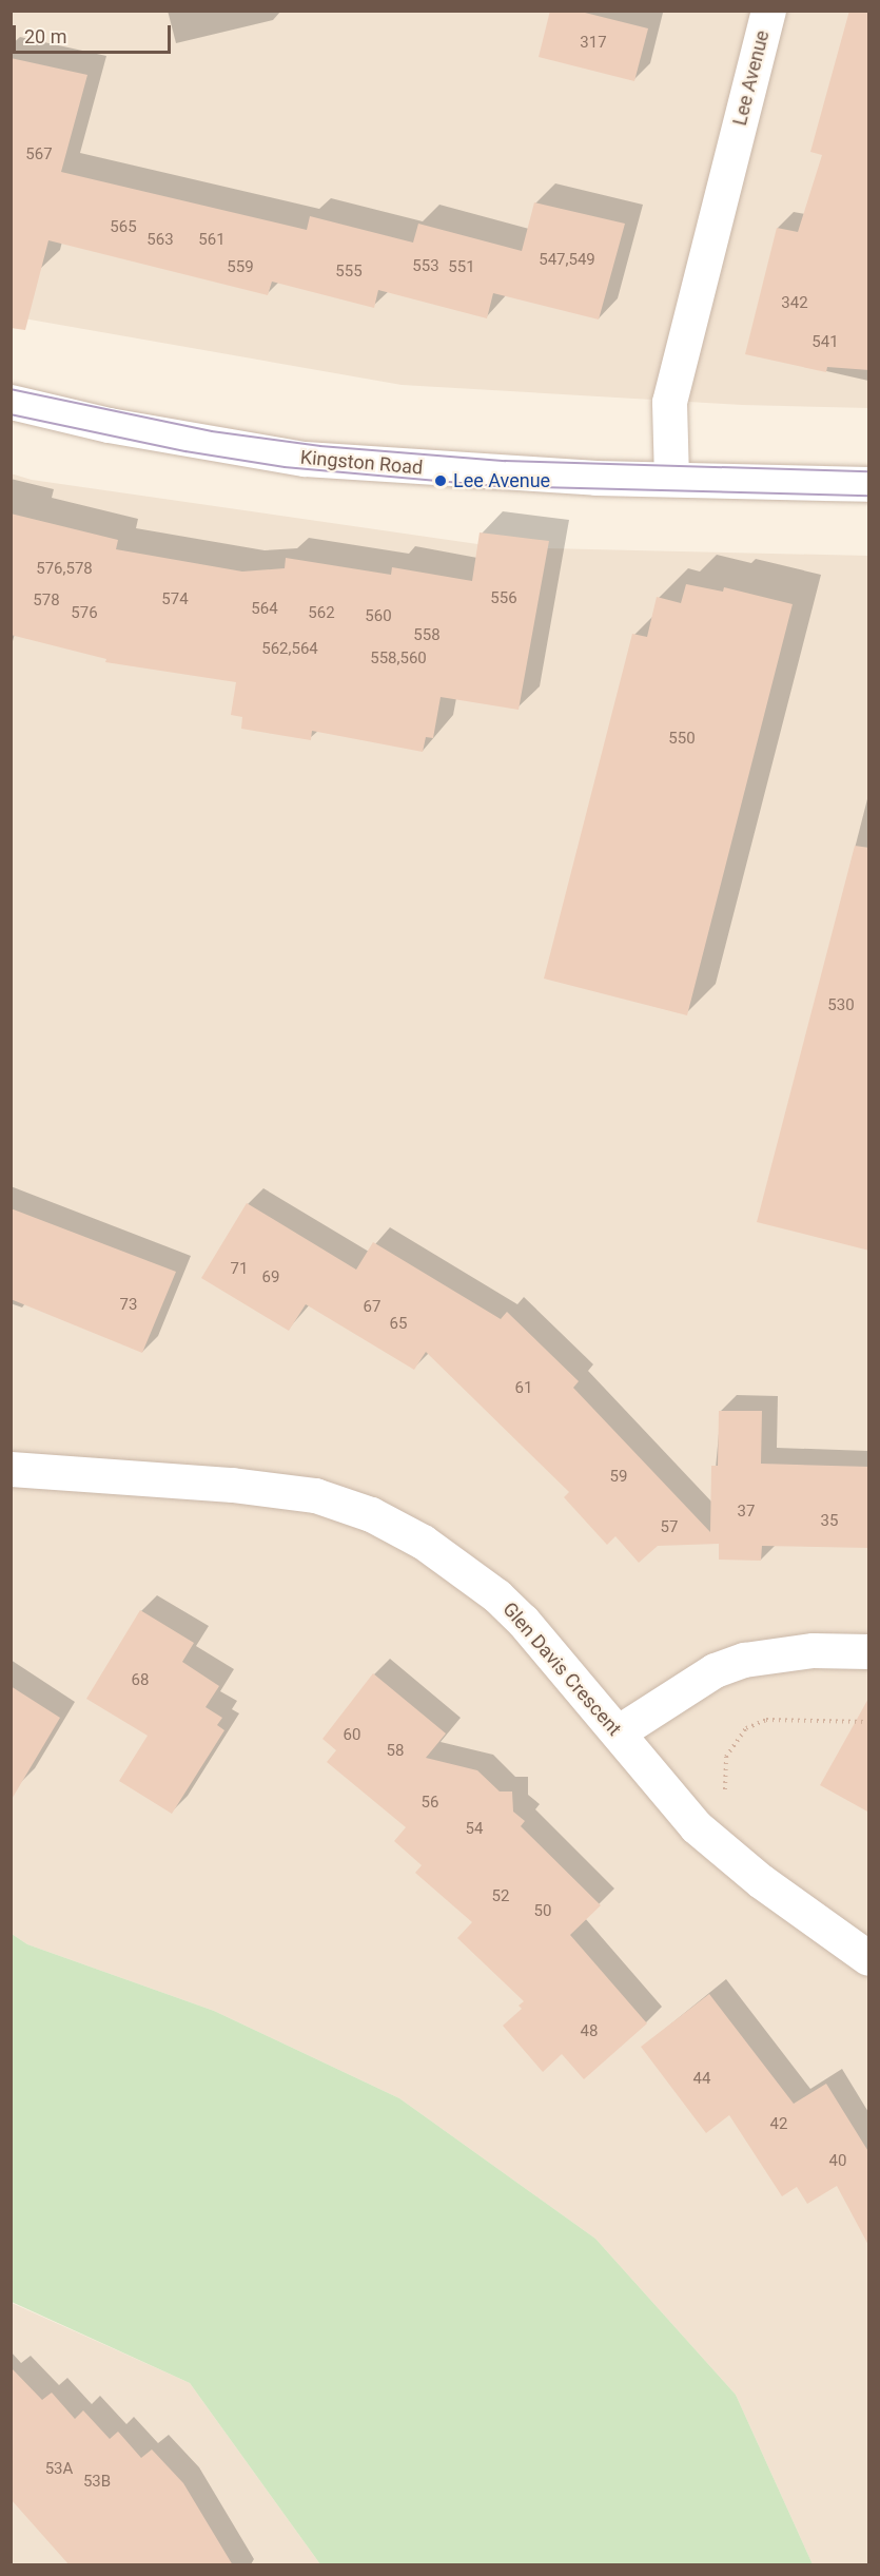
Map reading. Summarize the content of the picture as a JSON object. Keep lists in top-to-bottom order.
{
  "streets": {
    "street": ["Lee Avenue", "Kingston Road", "Glen Davis Crescent"]
  },
  "crossings": [
    ["Lee Avenue", "Kingston Road"]
  ],
  "places": ["Lee Avenue"],
  "house_numbers": [
    "317",
    "567",
    "565",
    "563",
    "561",
    "547,549",
    "553",
    "559",
    "551",
    "555",
    "342",
    "541",
    "576,578",
    "556",
    "574",
    "578",
    "564",
    "576",
    "562",
    "560",
    "558",
    "562,564",
    "558,560",
    "550",
    "530",
    "71",
    "69",
    "73",
    "67",
    "65",
    "61",
    "59",
    "37",
    "35",
    "57",
    "68",
    "60",
    "58",
    "56",
    "54",
    "52",
    "50",
    "48",
    "44",
    "42",
    "40",
    "53A",
    "53B"
  ],
  "scale_bar": "20 m"
}
